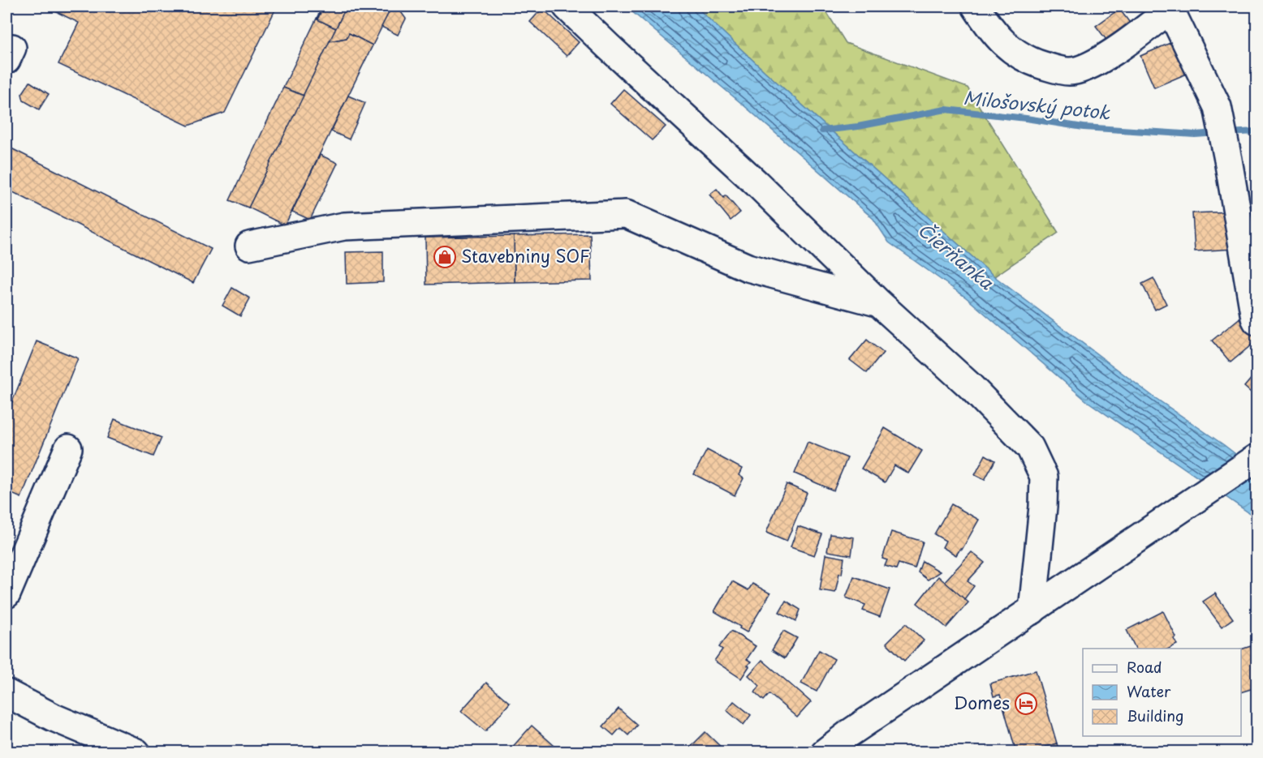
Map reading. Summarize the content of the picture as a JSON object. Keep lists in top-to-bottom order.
{
  "water": ["Milošovský potok", "Čierňanka"],
  "places": {
    "shop": ["Stavebniny SOF"],
    "hotel": ["Domes"]
  },
  "legend": ["Road", "Water", "Building"]
}
